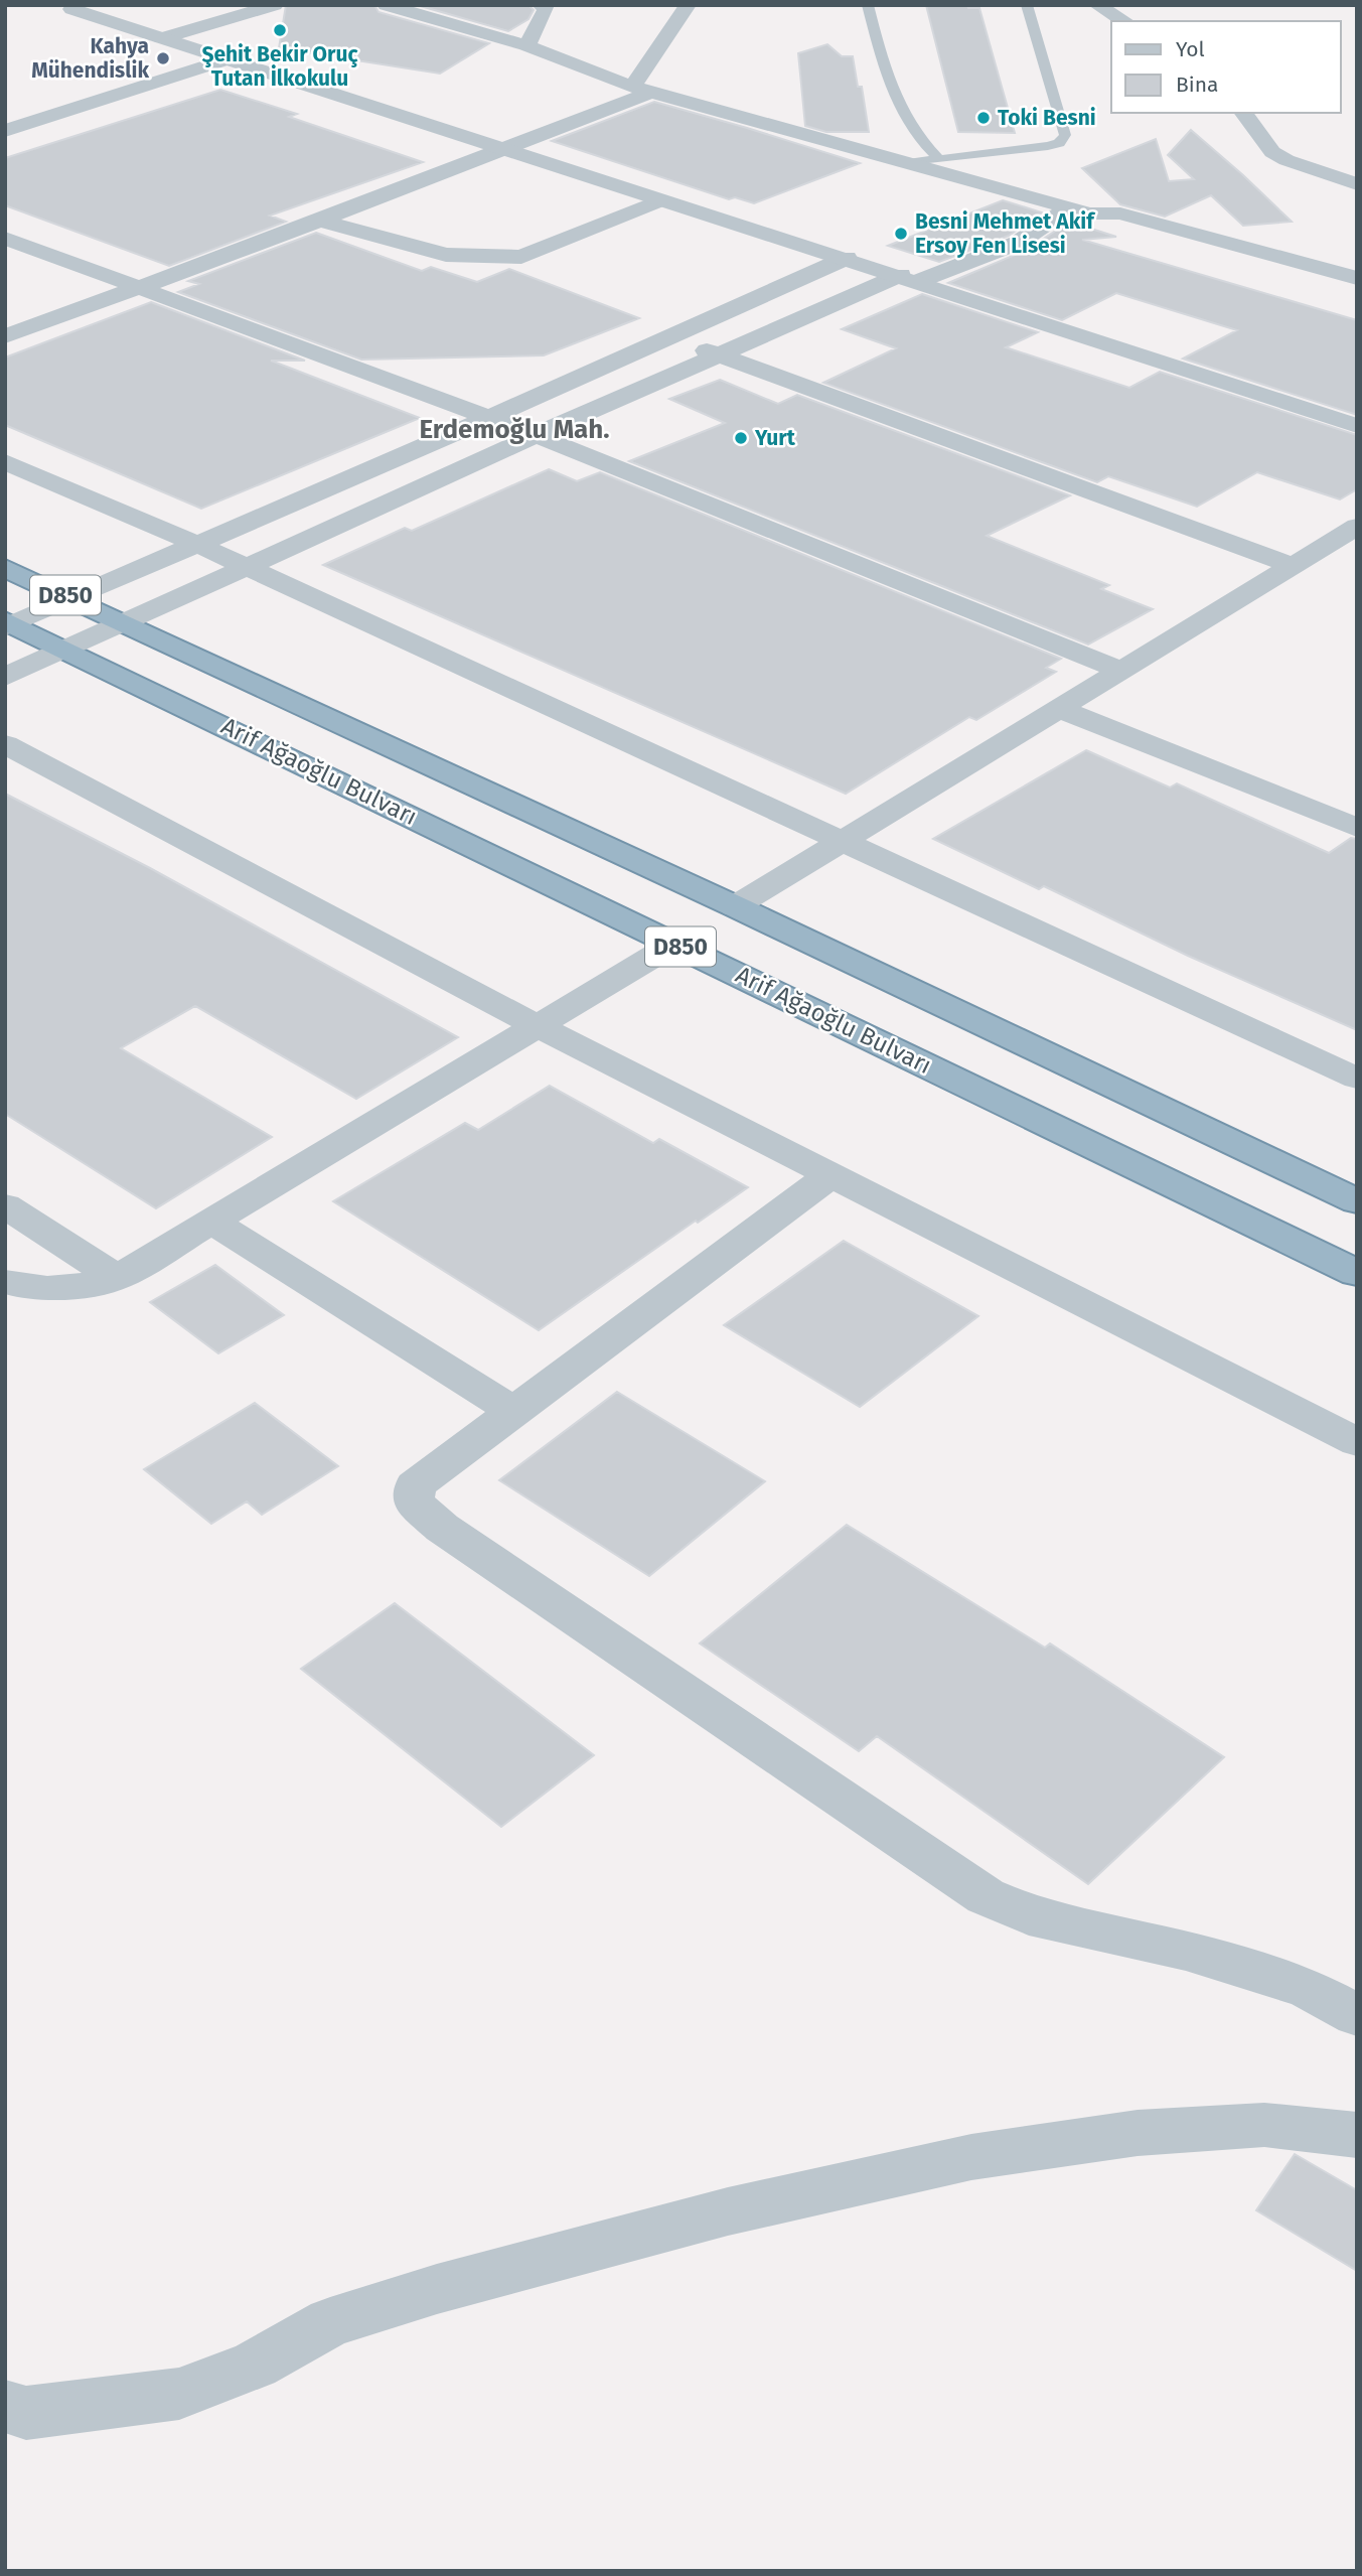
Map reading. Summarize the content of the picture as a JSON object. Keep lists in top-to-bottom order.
{
  "streets": {
    "highway": ["D850", "Arif Ağaoğlu Bulvarı"]
  },
  "districts": ["Erdemoğlu Mah."],
  "places": [
    "Şehit Bekir Oruç Tutan İlkokulu",
    "Kahya Mühendislik",
    "Toki Besni",
    "Besni Mehmet Akif Ersoy Fen Lisesi",
    "Yurt"
  ],
  "legend": ["Yol", "Bina"]
}
